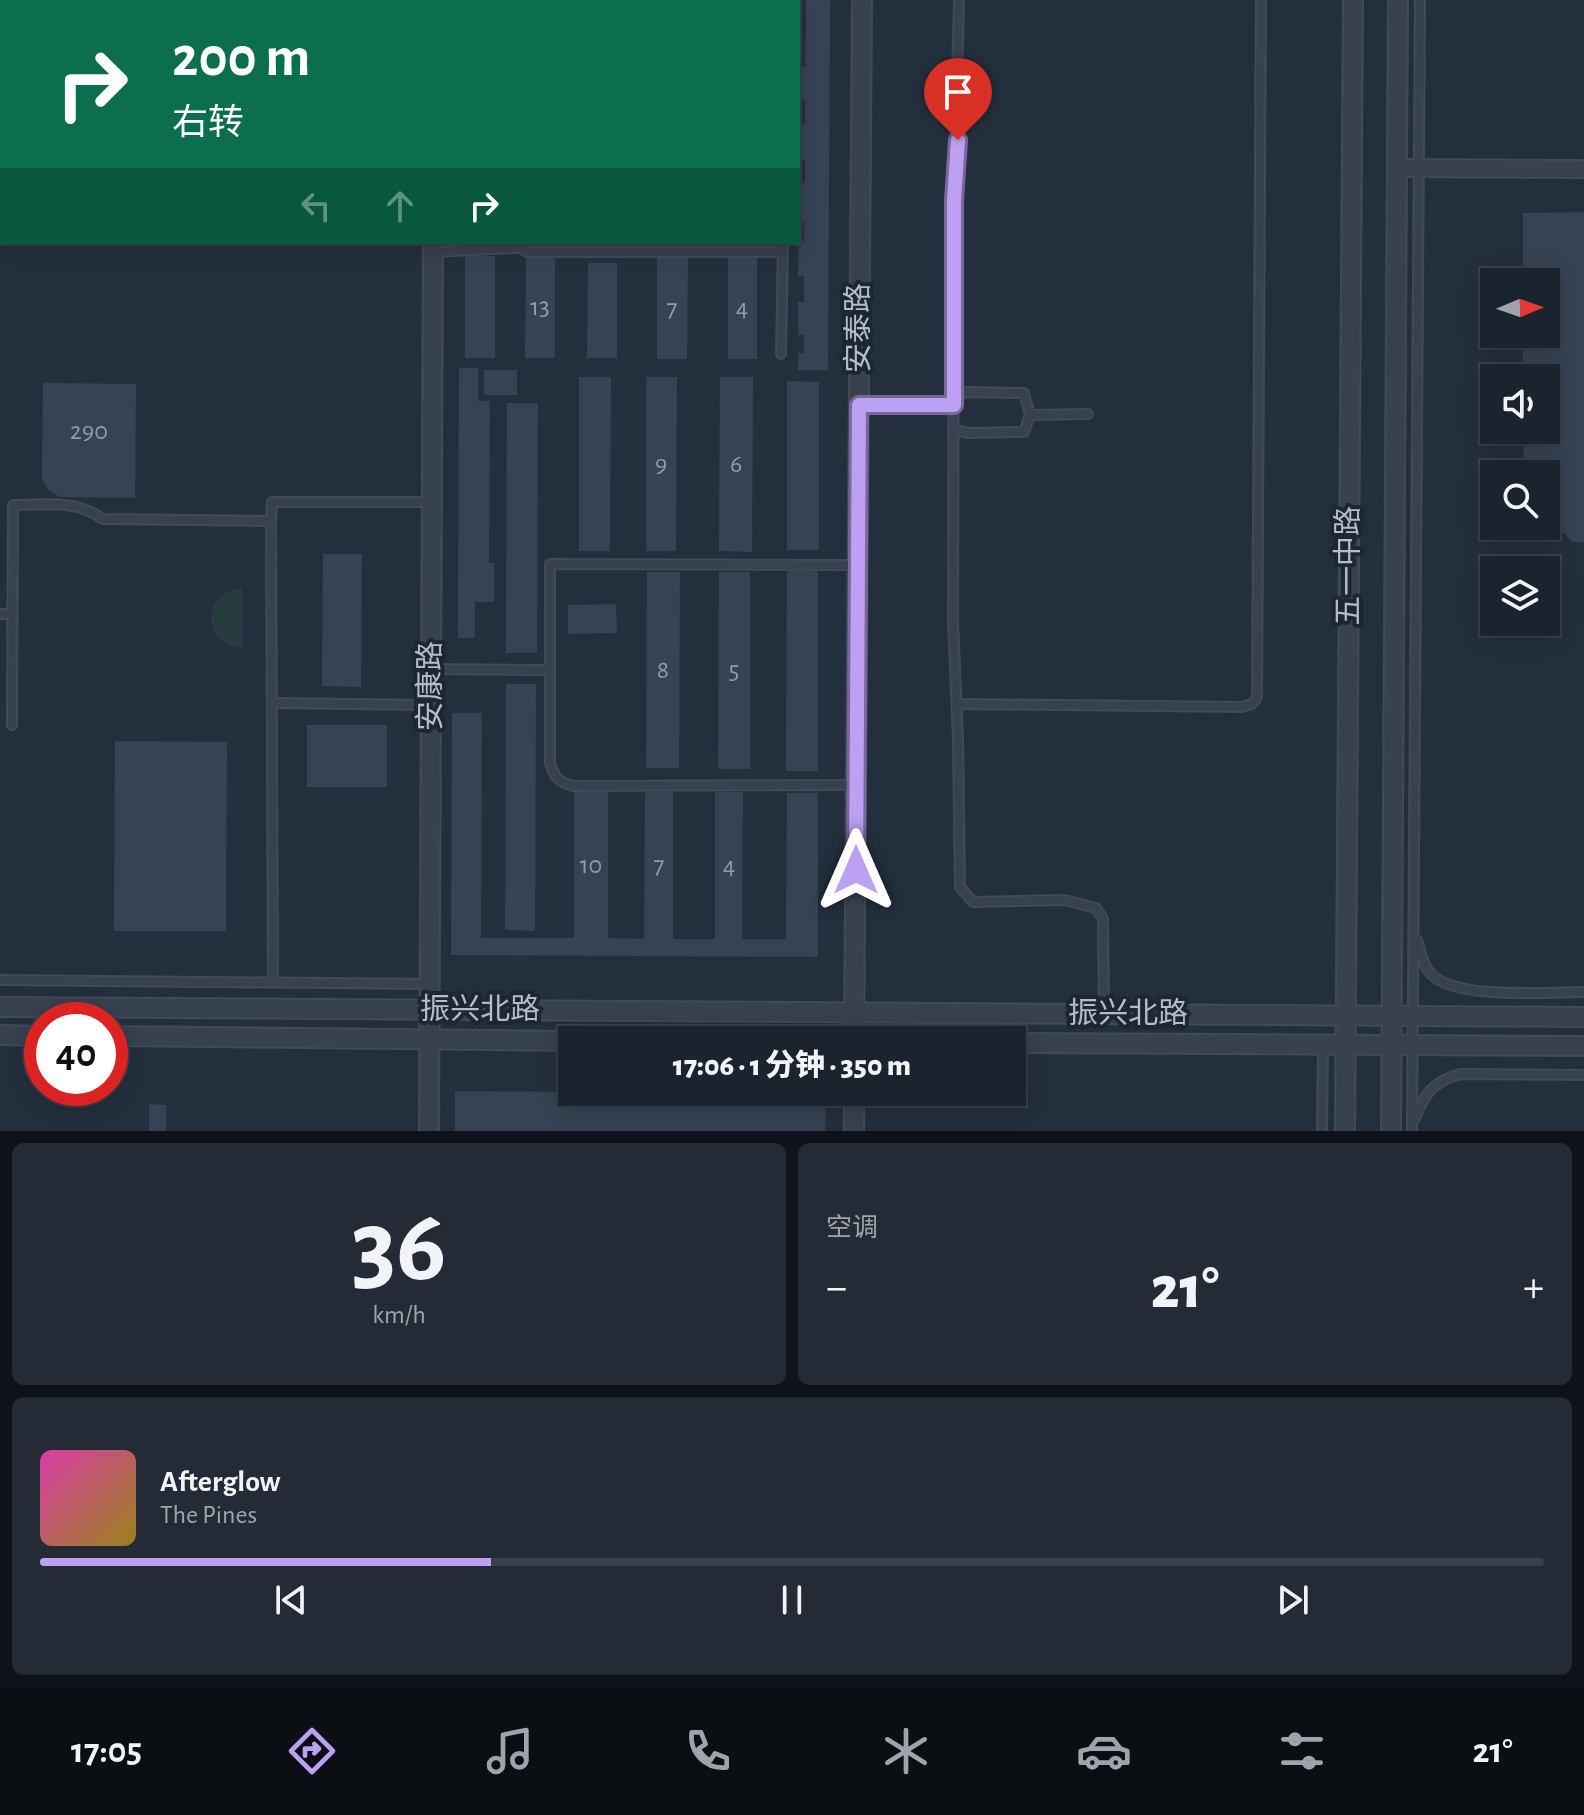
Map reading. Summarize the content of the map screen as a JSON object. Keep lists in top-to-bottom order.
{
  "streets": {
    "street": [
      "安泰路",
      "五一中路",
      "安康路",
      "振兴北路"
    ]
  },
  "crossings": [
    ["安泰路", "振兴北路"],
    ["五一中路", "振兴北路"],
    ["安康路", "振兴北路"]
  ],
  "house_numbers": [
    "13",
    "7",
    "4",
    "290",
    "9",
    "6",
    "8",
    "5",
    "10",
    "7",
    "4"
  ],
  "north": "right",
  "page": {
    "turn": ["200 m", "右转"],
    "limit": "40",
    "trip": "17:06 · 1 分钟 · 350 m",
    "tile": [
      ["36", "km/h"],
      "空调"
    ],
    "heat": ["−", "21°", "+"],
    "song": ["Afterglow", "The Pines"],
    "tabs": ["17:05", "21°"]
  }
}
